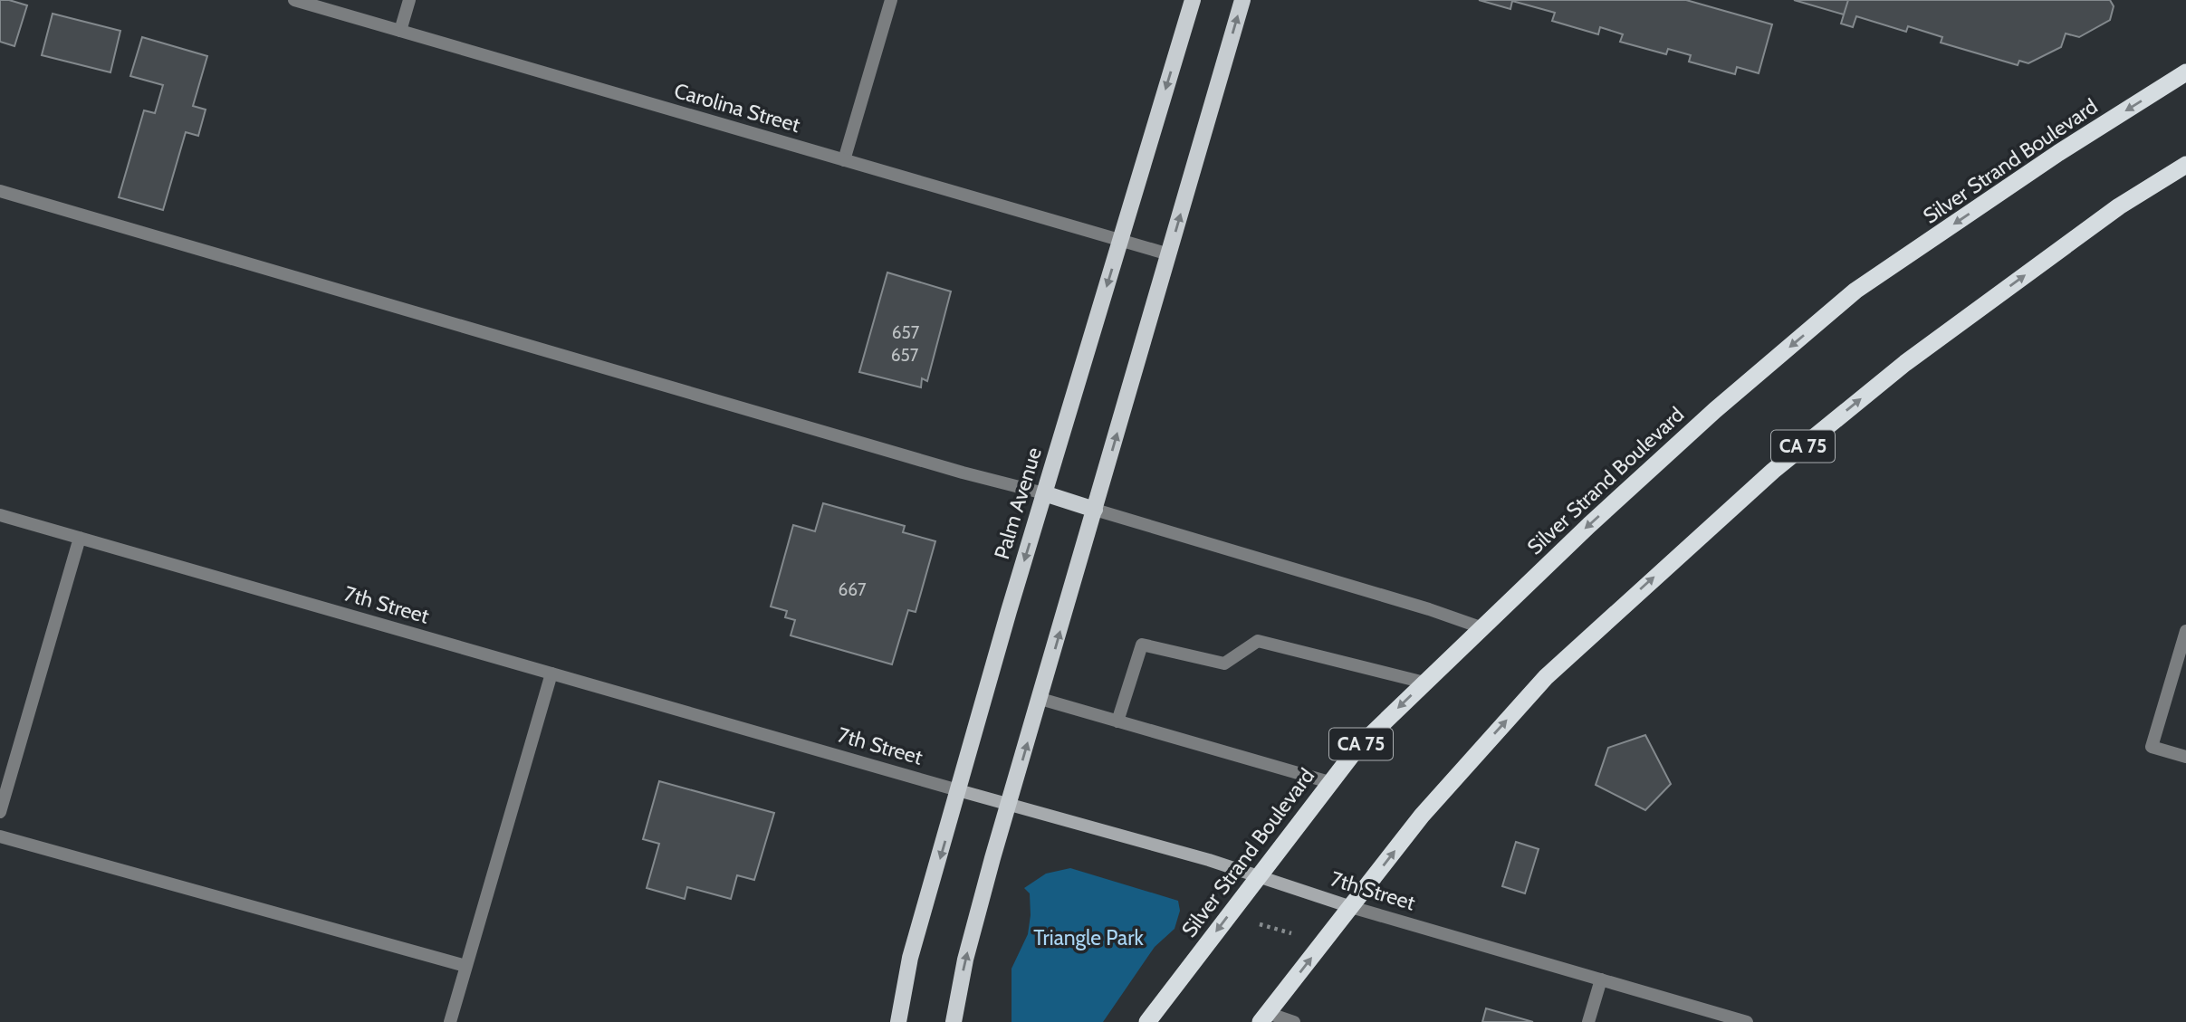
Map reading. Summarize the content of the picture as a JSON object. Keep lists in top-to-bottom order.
{
  "streets": {
    "highway": ["Silver Strand Boulevard", "CA 75"],
    "main road": ["Palm Avenue", "7th Street"],
    "street": ["Carolina Street"]
  },
  "crossings": [
    ["Carolina Street", "Palm Avenue"],
    ["Silver Strand Boulevard", "7th Street"],
    ["CA 75", "7th Street"],
    ["Palm Avenue", "7th Street"]
  ],
  "parks": ["Triangle Park"],
  "house_numbers": ["657", "657", "667"]
}
